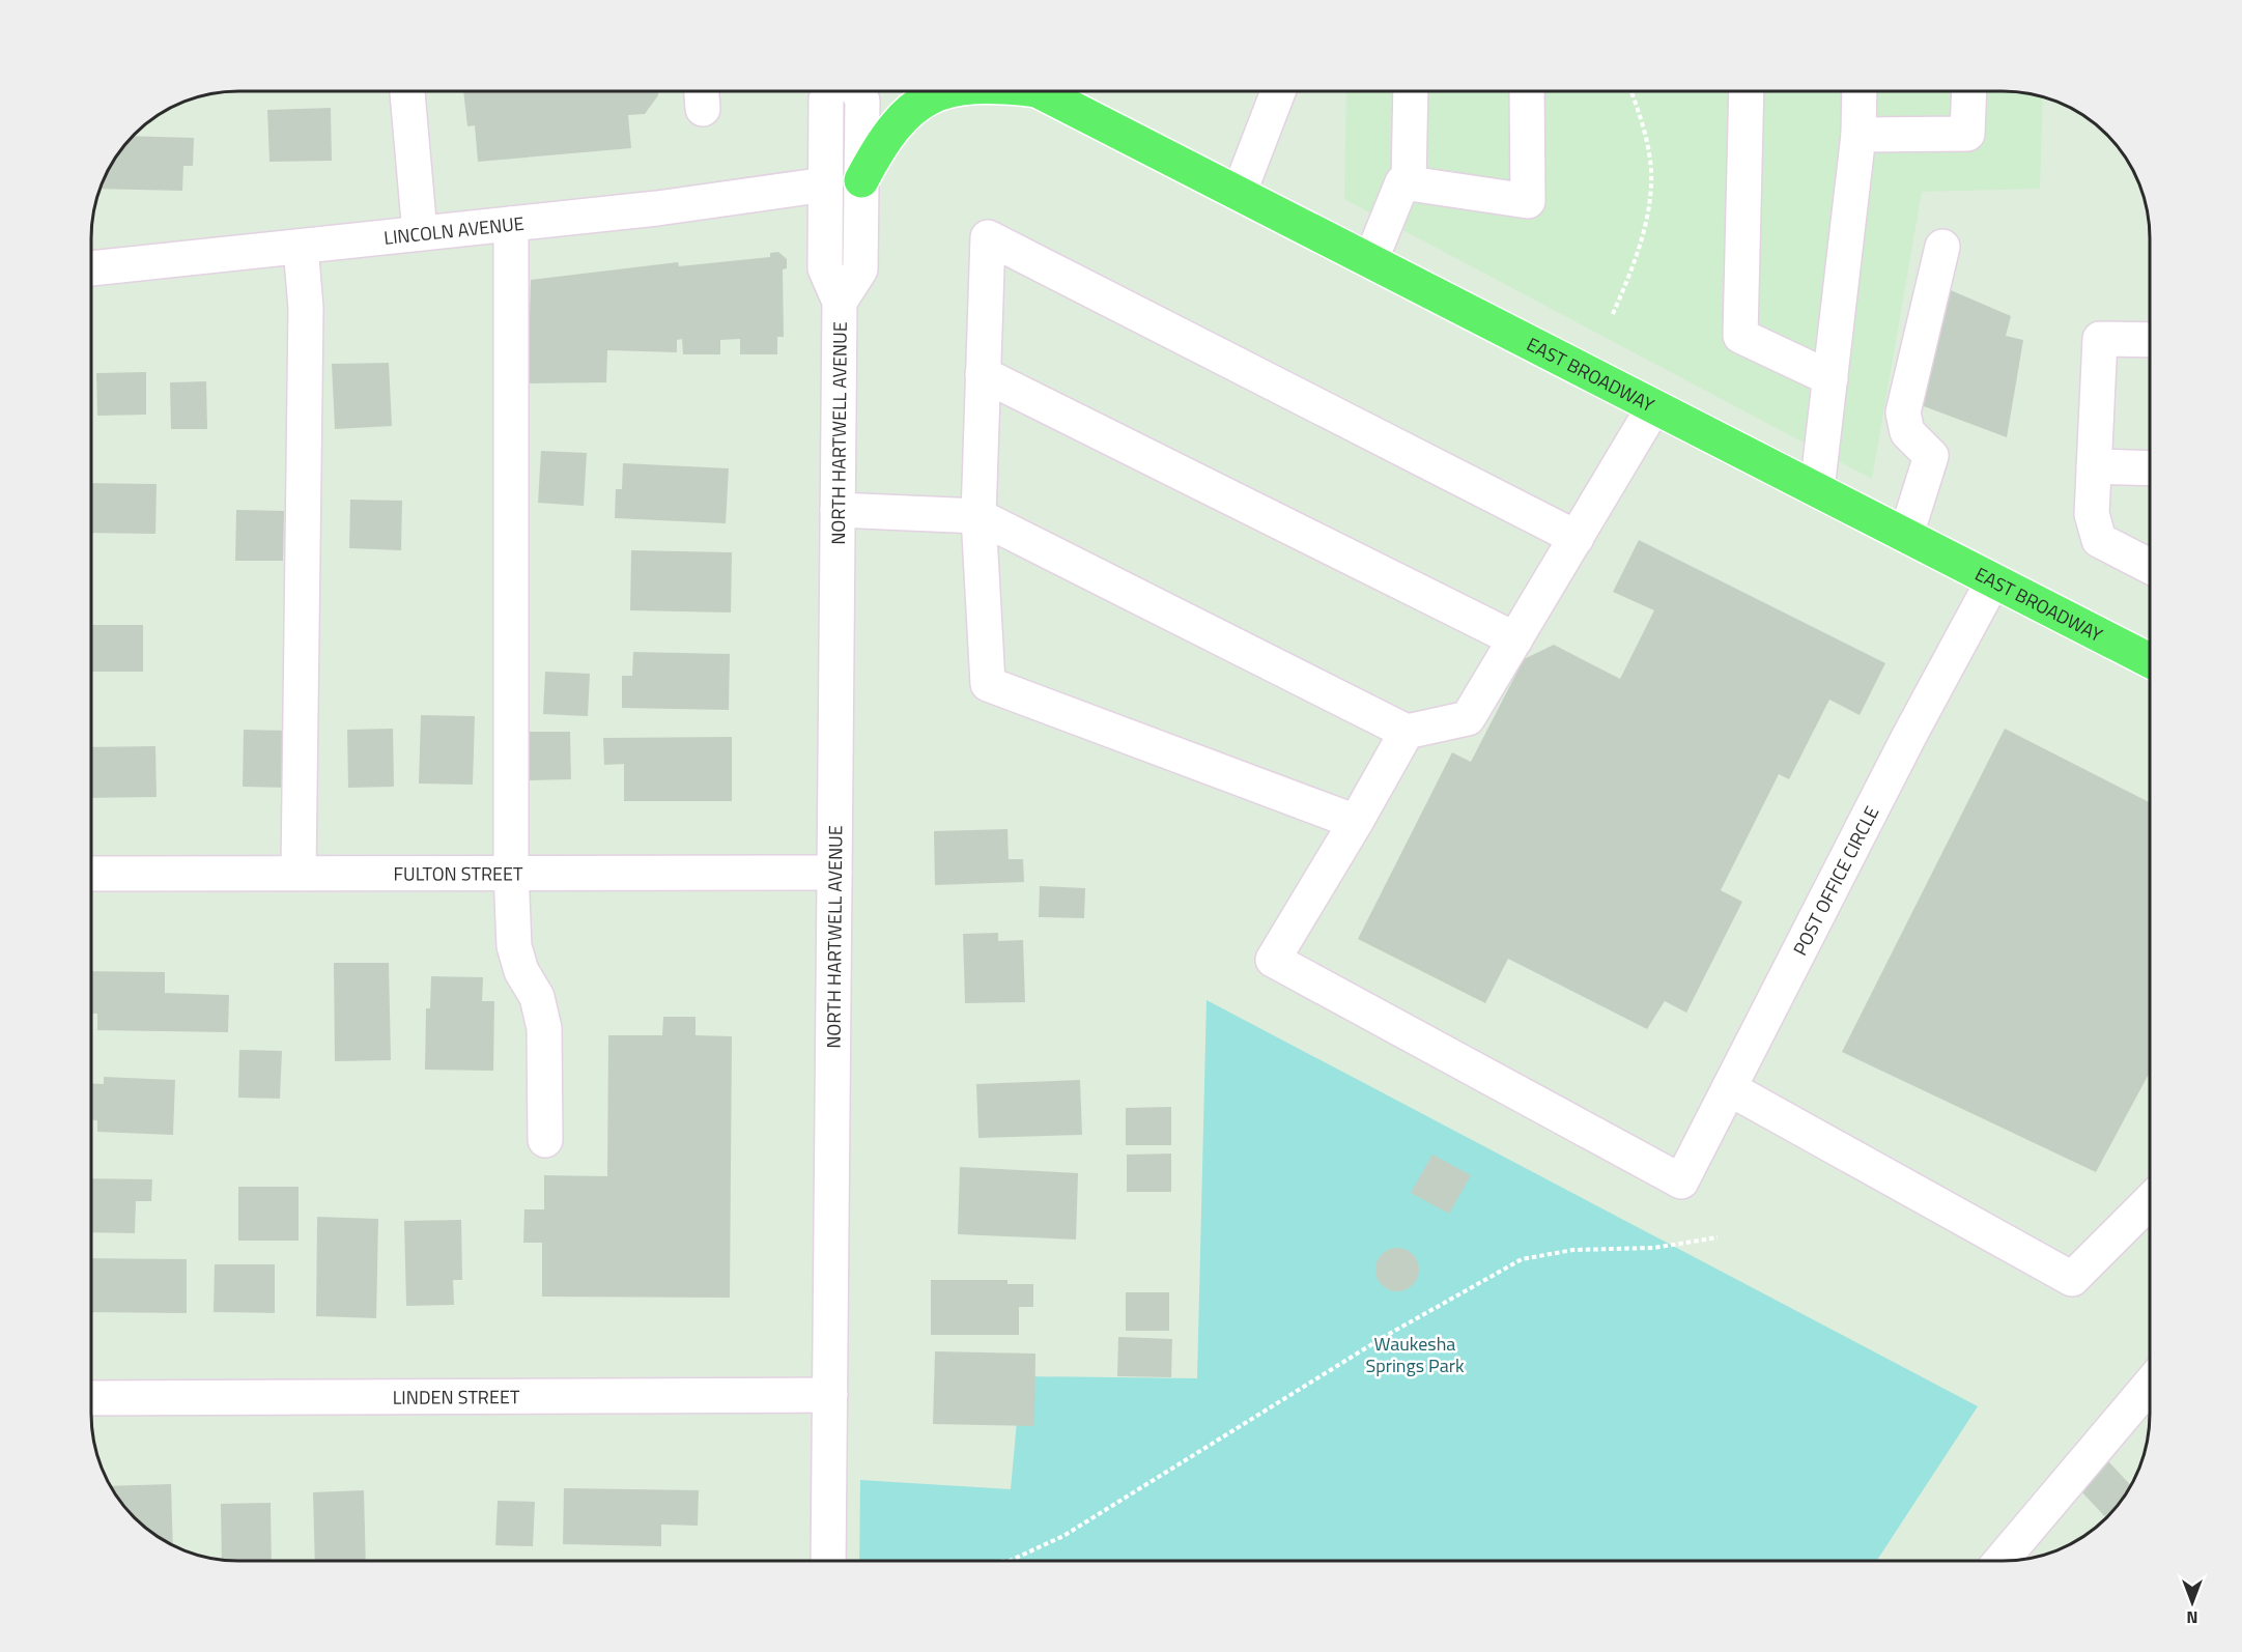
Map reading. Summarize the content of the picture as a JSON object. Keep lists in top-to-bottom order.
{
  "streets": {
    "main road": ["EAST BROADWAY"],
    "street": [
      "LINCOLN AVENUE",
      "NORTH HARTWELL AVENUE",
      "FULTON STREET",
      "POST OFFICE CIRCLE",
      "LINDEN STREET"
    ]
  },
  "crossings": [
    ["LINCOLN AVENUE", "NORTH HARTWELL AVENUE"],
    ["EAST BROADWAY", "POST OFFICE CIRCLE"],
    ["NORTH HARTWELL AVENUE", "FULTON STREET"],
    ["NORTH HARTWELL AVENUE", "LINDEN STREET"]
  ],
  "parks": ["Waukesha Springs Park"],
  "north": "bottom"
}
